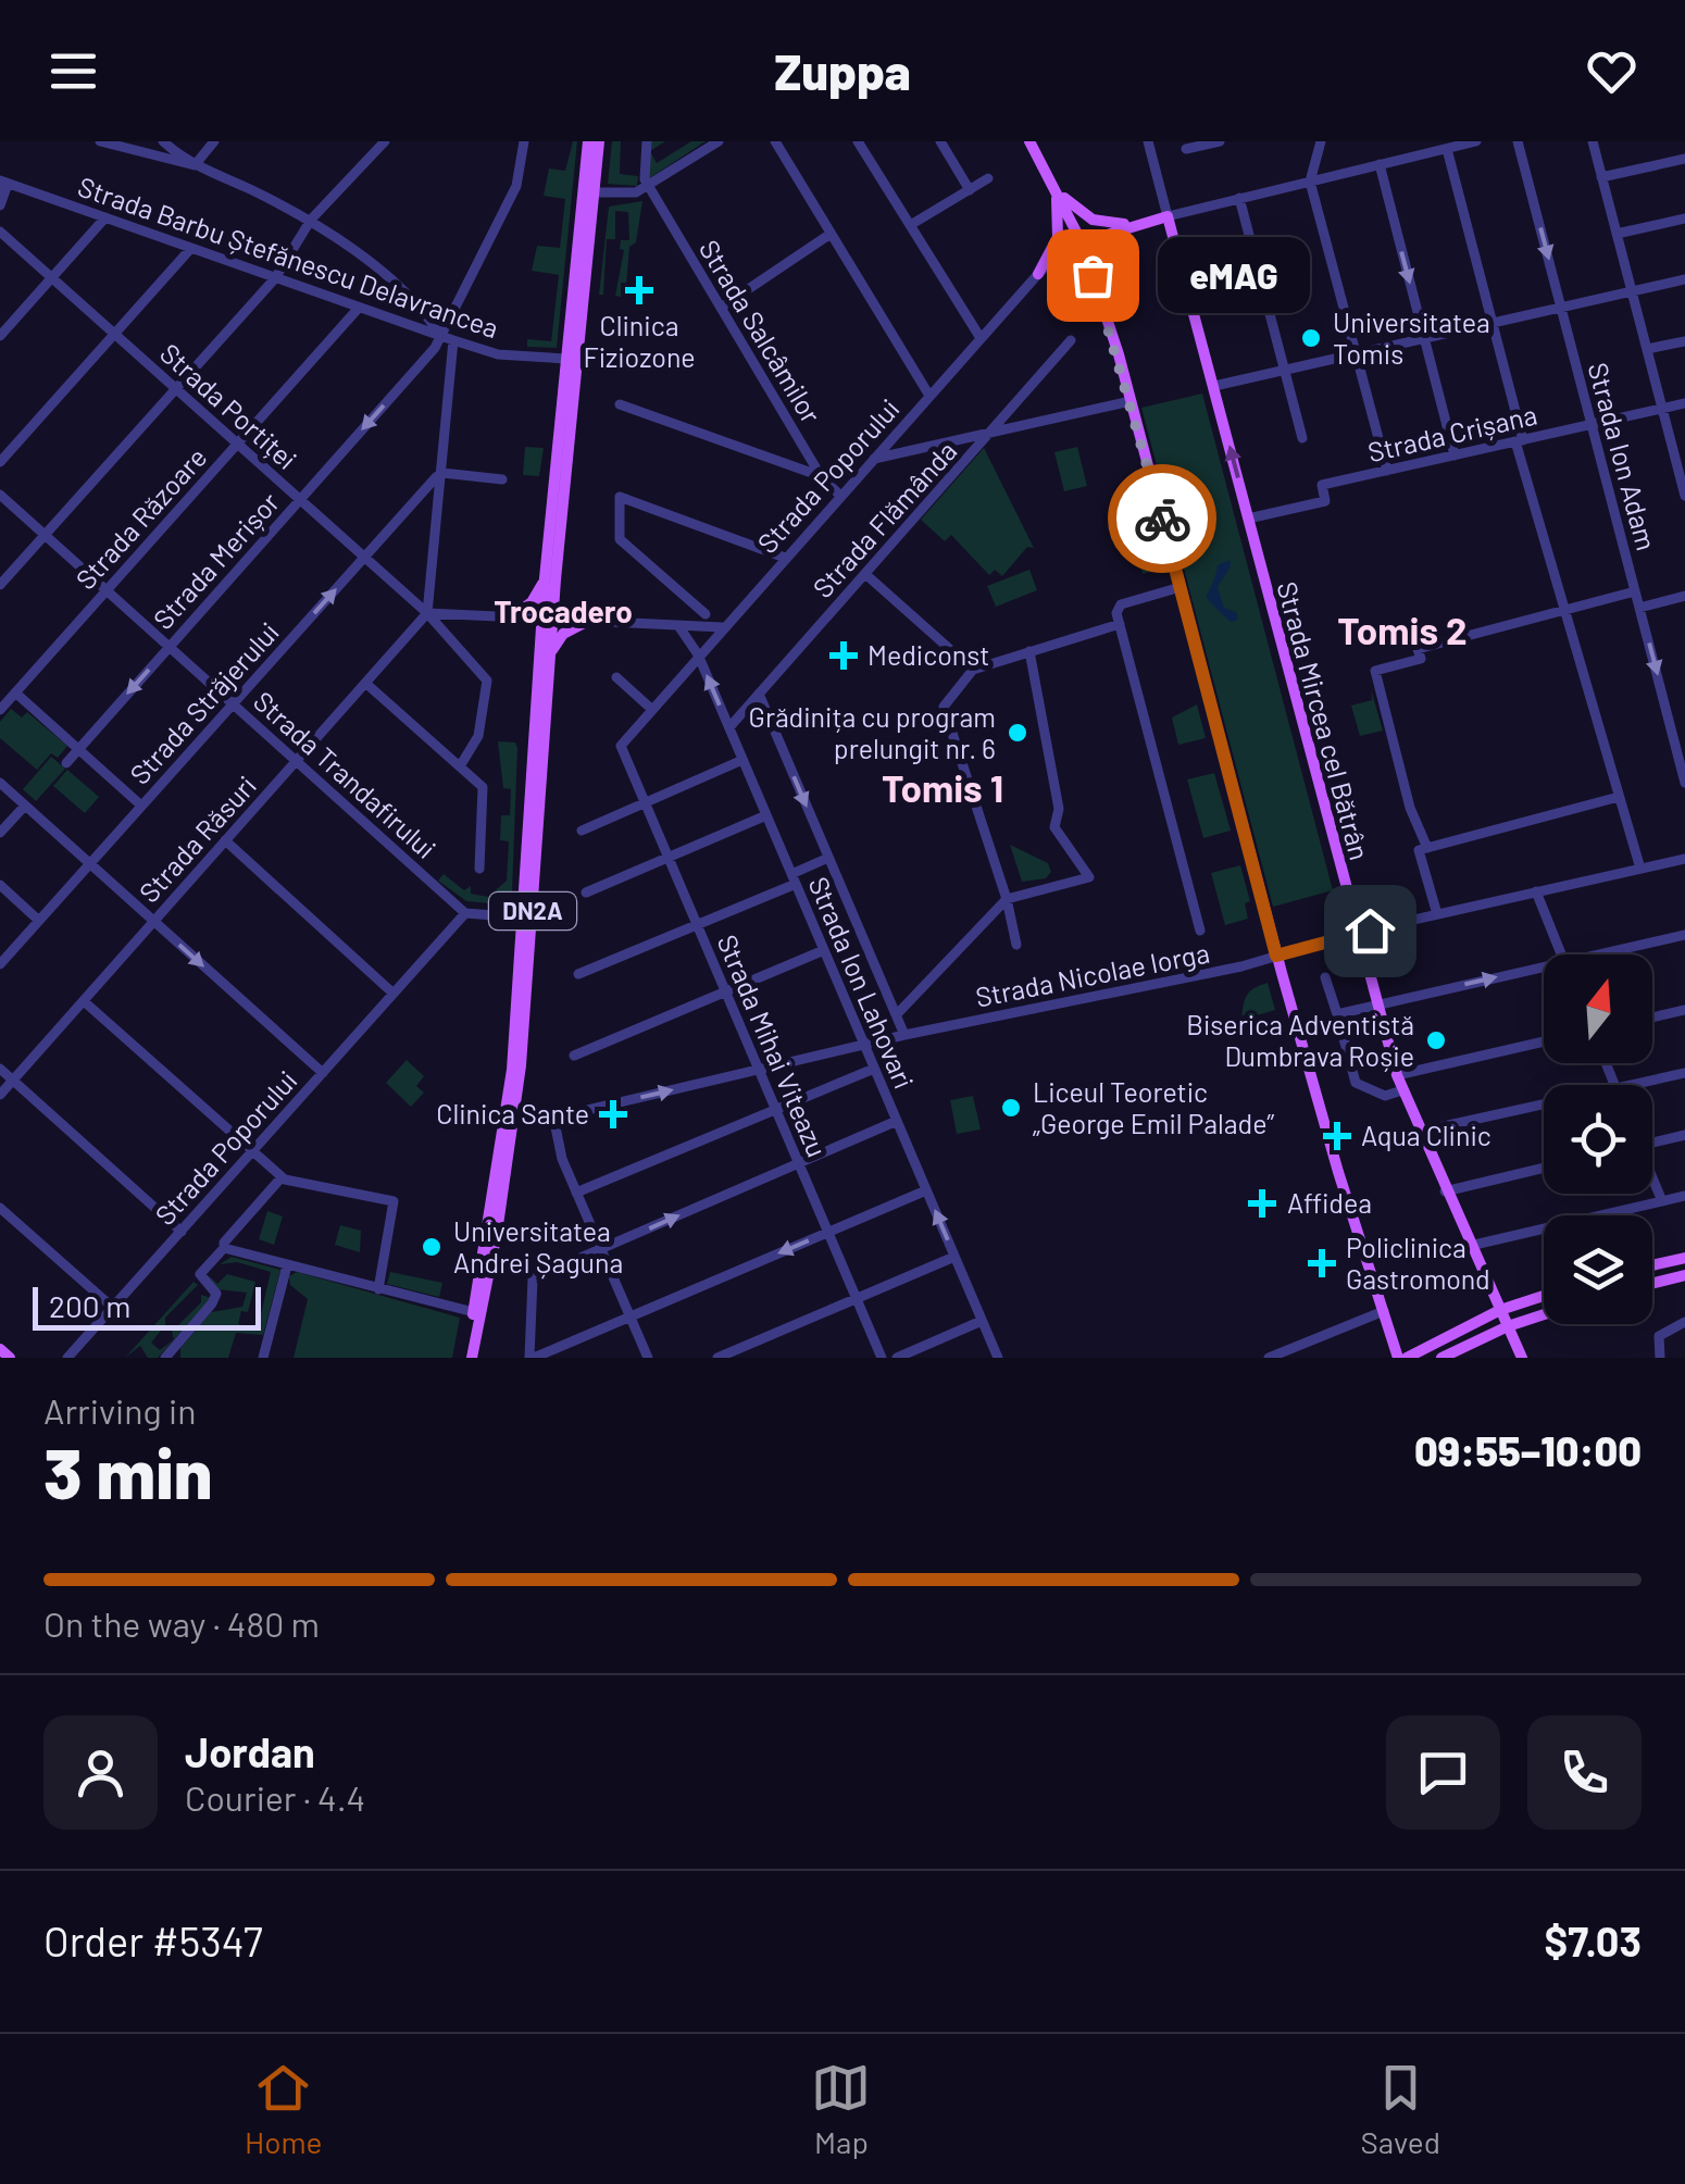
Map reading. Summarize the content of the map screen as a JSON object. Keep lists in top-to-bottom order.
{
  "streets": {
    "main road": ["Strada Mircea cel Bătrân", "DN2A"],
    "street": [
      "Strada Barbu Ștefănescu Delavrancea",
      "Strada Salcâmilor",
      "Strada Portiței",
      "Strada Crișana",
      "Strada Ion Adam",
      "Strada Poporului",
      "Strada Răzoare",
      "Strada Flămânda",
      "Strada Merișor",
      "Strada Străjerului",
      "Strada Trandafirului",
      "Strada Răsuri",
      "Strada Nicolae Iorga",
      "Strada Ion Lahovari",
      "Strada Mihai Viteazu"
    ]
  },
  "crossings": [
    ["Strada Barbu Ștefănescu Delavrancea", "Strada Răzoare"],
    ["Strada Barbu Ștefănescu Delavrancea", "Strada Merișor"],
    ["Strada Salcâmilor", "Strada Poporului"],
    ["Strada Portiței", "Strada Răzoare"],
    ["Strada Portiței", "Strada Merișor"],
    ["Strada Portiței", "Strada Străjerului"],
    ["Strada Portiței", "Strada Răsuri"],
    ["Strada Crișana", "Strada Ion Adam"],
    ["Strada Crișana", "Strada Mircea cel Bătrân"],
    ["Strada Poporului", "Strada Trandafirului"],
    ["Strada Poporului", "Strada Ion Lahovari"],
    ["Strada Poporului", "Strada Mihai Viteazu"],
    ["Strada Răzoare", "Strada Trandafirului"],
    ["Strada Flămânda", "Strada Ion Lahovari"],
    ["Strada Merișor", "Strada Trandafirului"],
    ["Strada Străjerului", "Strada Trandafirului"],
    ["Strada Mircea cel Bătrân", "Strada Nicolae Iorga"],
    ["Strada Trandafirului", "Strada Răsuri"],
    ["DN2A", "Strada Nicolae Iorga"],
    ["Strada Nicolae Iorga", "Strada Ion Lahovari"],
    ["Strada Nicolae Iorga", "Strada Mihai Viteazu"]
  ],
  "one_way": ["Strada Merișor"],
  "districts": ["Trocadero", "Tomis 2", "Tomis 1"],
  "places": {
    "other": [
      "eMAG",
      "Universitatea Tomis",
      "Grădinița cu program prelungit nr. 6",
      "Biserica Adventistă Dumbrava Roșie",
      "Liceul Teoretic „George Emil Palade”",
      "Universitatea Andrei Șaguna"
    ],
    "health": [
      "Clinica Fiziozone",
      "Mediconst",
      "Clinica Sante",
      "Aqua Clinic",
      "Affidea",
      "Policlinica Gastromond"
    ]
  },
  "scale_bar": "200 m",
  "north": "top",
  "page": {
    "header": "Zuppa",
    "bubble": "eMAG",
    "scale": "200 m",
    "heading": ["3 min", "Arriving in", "09:55–10:00"],
    "panel": [
      "Jordan",
      "Courier · 4.4",
      "Order #5347",
      "$7.03"
    ],
    "bar": "On the way · 480 m",
    "tabs": ["Home", "Map", "Saved"]
  }
}
